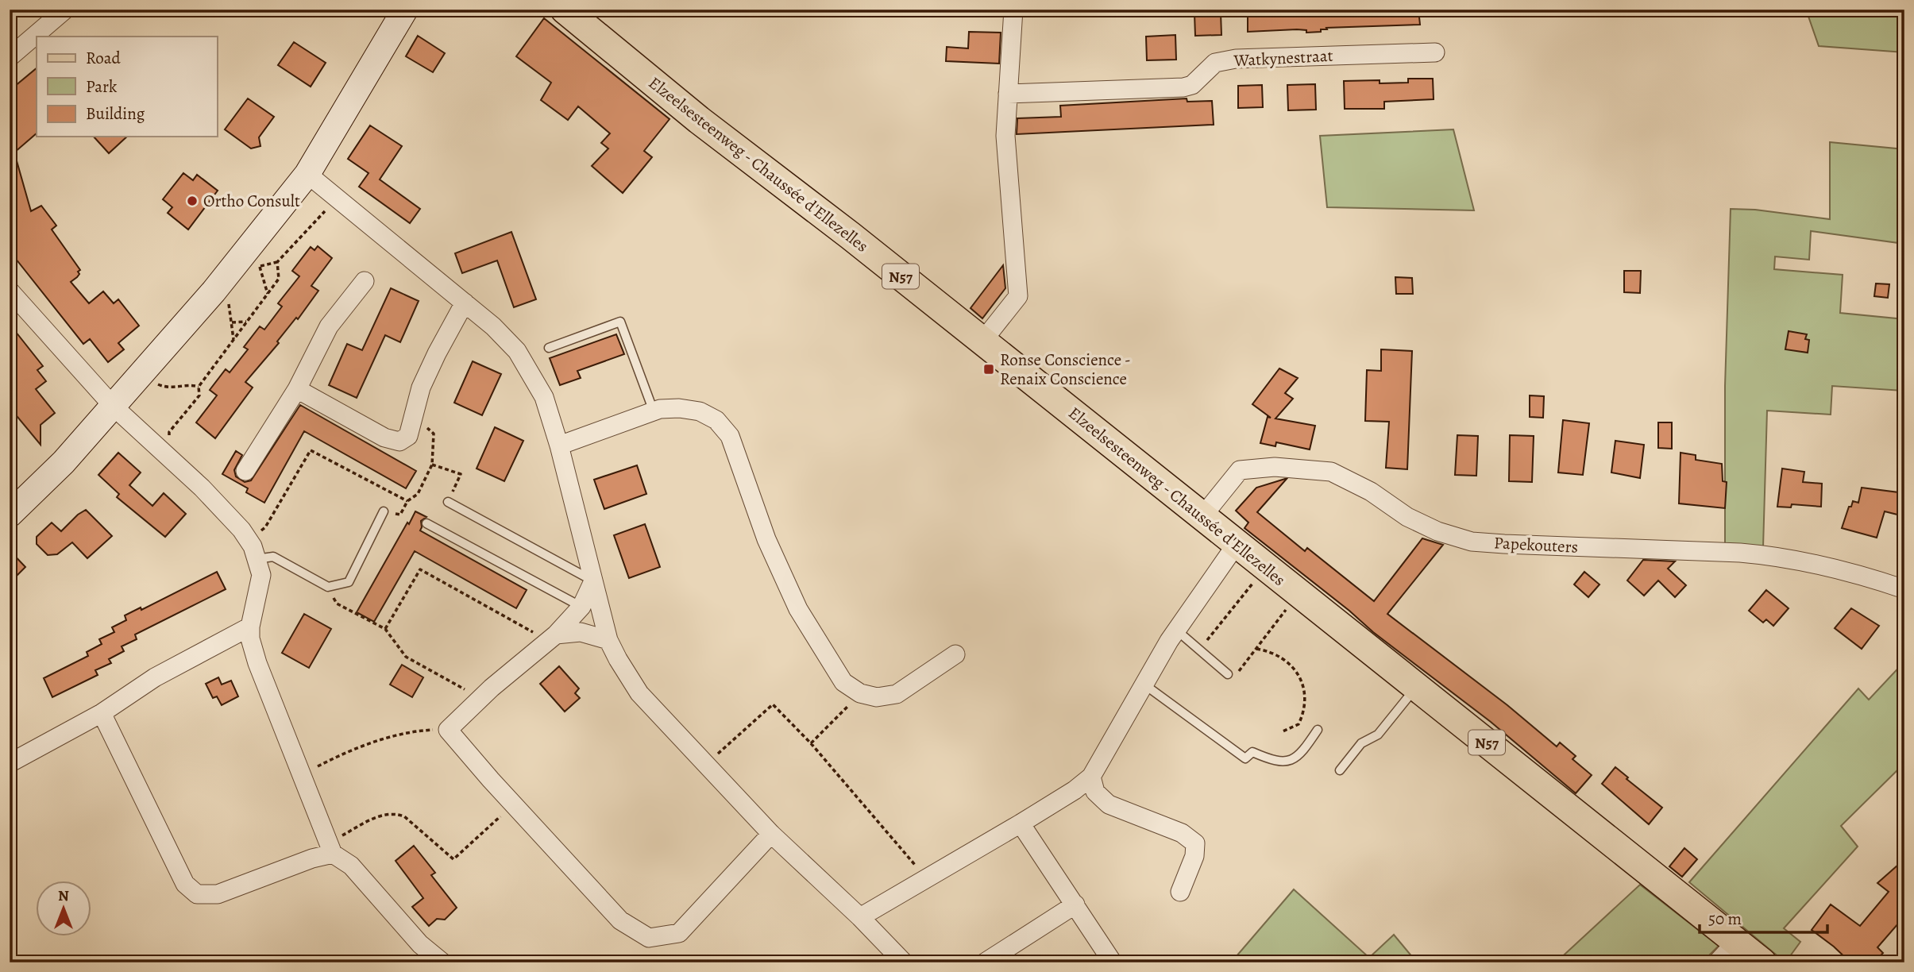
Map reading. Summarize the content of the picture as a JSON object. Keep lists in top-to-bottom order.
{
  "streets": {
    "main road": ["Elzeelsesteenweg - Chaussée d'Ellezelles", "N57"],
    "street": ["Watkynestraat", "Papekouters"]
  },
  "crossings": [
    ["Elzeelsesteenweg - Chaussée d'Ellezelles", "Papekouters"]
  ],
  "places": {
    "other": ["Ortho Consult"],
    "transit": ["Ronse Conscience - Renaix Conscience"]
  },
  "legend": ["Road", "Park", "Building"],
  "scale_bar": "50 m",
  "north": "top"
}
